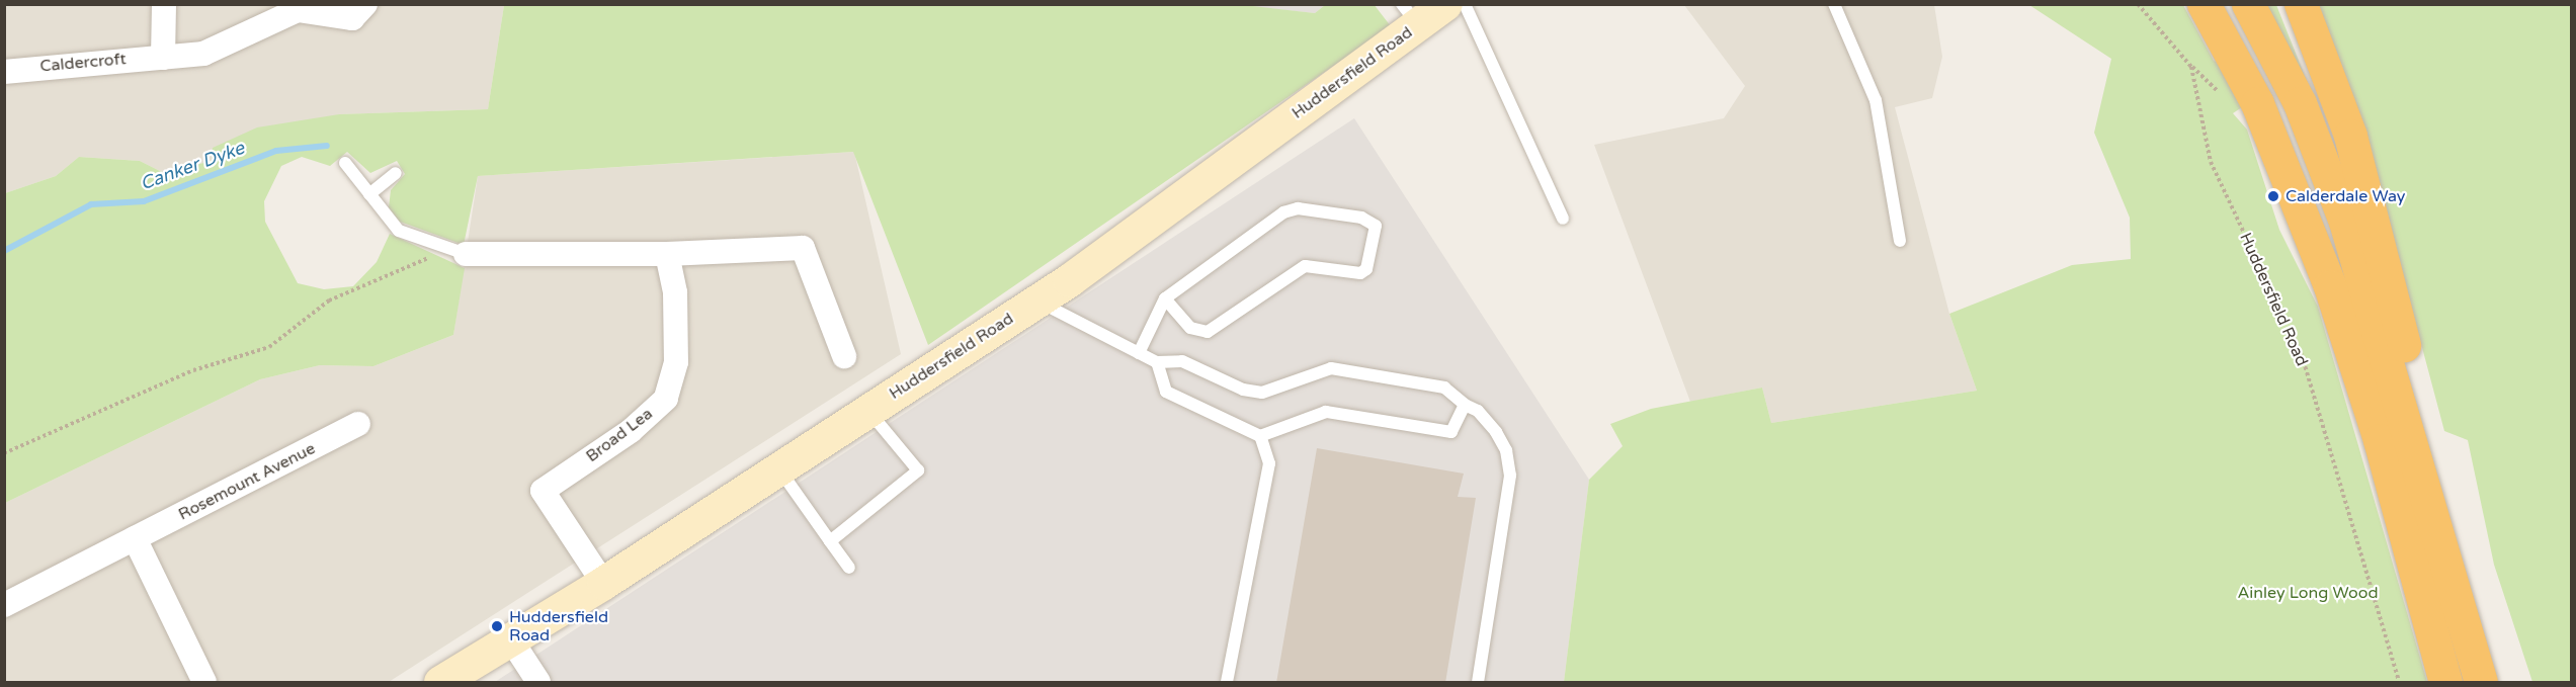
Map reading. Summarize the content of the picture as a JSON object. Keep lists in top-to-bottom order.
{
  "streets": {
    "street": [
      "Caldercroft",
      "Huddersfield Road",
      "Broad Lea",
      "Rosemount Avenue"
    ]
  },
  "crossings": [
    ["Huddersfield Road", "Broad Lea"]
  ],
  "water": ["Canker Dyke"],
  "parks": ["Ainley Long Wood"],
  "places": ["Calderdale Way", "Huddersfield Road"]
}
